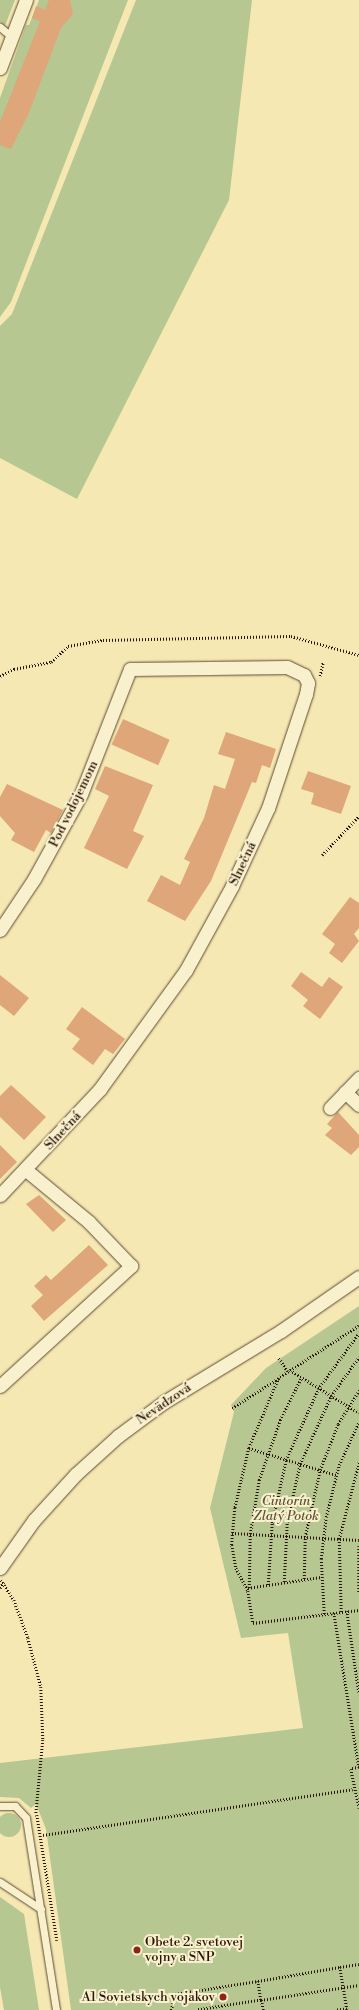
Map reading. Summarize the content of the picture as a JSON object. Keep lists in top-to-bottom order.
{
  "streets": {
    "street": ["Pod vodojemom", "Slnečná", "Nevädzová"]
  },
  "crossings": [
    ["Pod vodojemom", "Slnečná"]
  ],
  "parks": ["Cintorín Zlatý Potok"],
  "places": ["Obete 2. svetovej vojny a SNP", "A1 Sovietskych vojakov"]
}
